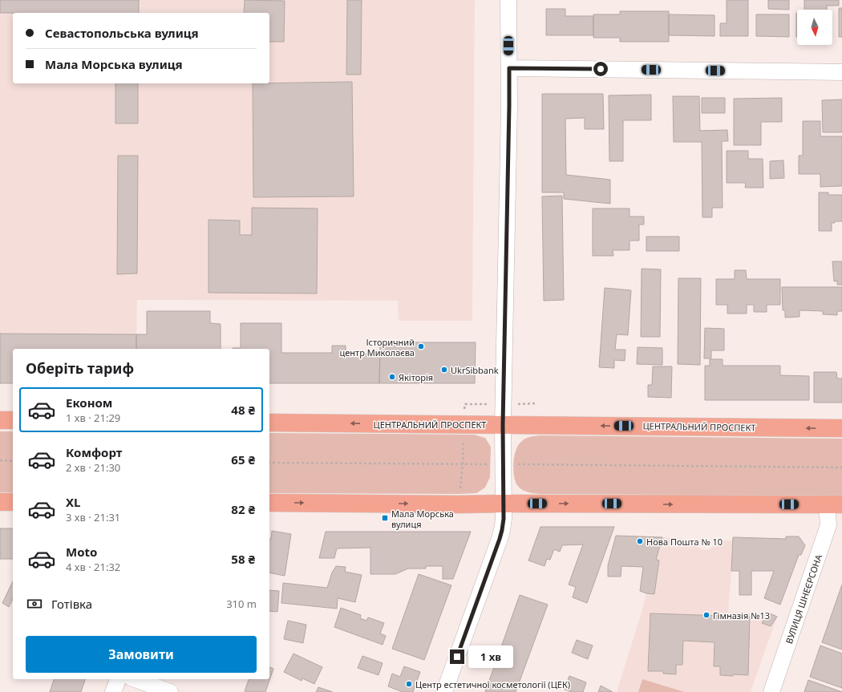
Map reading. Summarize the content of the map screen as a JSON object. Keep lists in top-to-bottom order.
{
  "streets": {
    "main road": ["ЦЕНТРАЛЬНИЙ ПРОСПЕКТ"],
    "street": ["ВУЛИЦЯ ШНЕЄРСОНА"]
  },
  "places": {
    "other": [
      "Історичний центр Миколаєва",
      "UkrSibbank",
      "Якіторія",
      "Нова Пошта № 10",
      "Гімназія №13",
      "Центр естетичної косметології (ЦЕК)"
    ],
    "transit": ["Мала Морська вулиця"]
  },
  "north": "bottom",
  "page": {
    "banner": ["Севастопольська вулиця", "Мала Морська вулиця"],
    "heading": "Оберіть тариф",
    "list": [
      {
        "name": "Економ",
        "note": "1 хв · 21:29",
        "value": "48 ₴"
      },
      {
        "name": "Комфорт",
        "note": "2 хв · 21:30",
        "value": "65 ₴"
      },
      {
        "name": "XL",
        "note": "3 хв · 21:31",
        "value": "82 ₴"
      },
      {
        "name": "Moto",
        "note": "4 хв · 21:32",
        "value": "58 ₴"
      }
    ],
    "pay": ["Готівка", "310 m"],
    "buttons": "Замовити",
    "bubble": "1 хв"
  }
}
